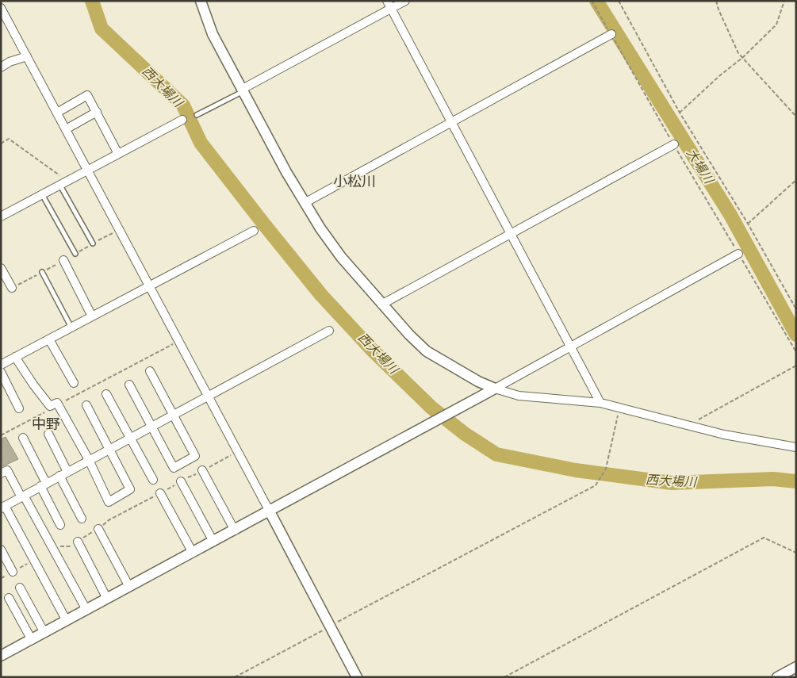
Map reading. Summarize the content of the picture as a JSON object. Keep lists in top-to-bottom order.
{
  "districts": ["小松川", "中野"],
  "water": ["西大場川", "大場川"]
}
